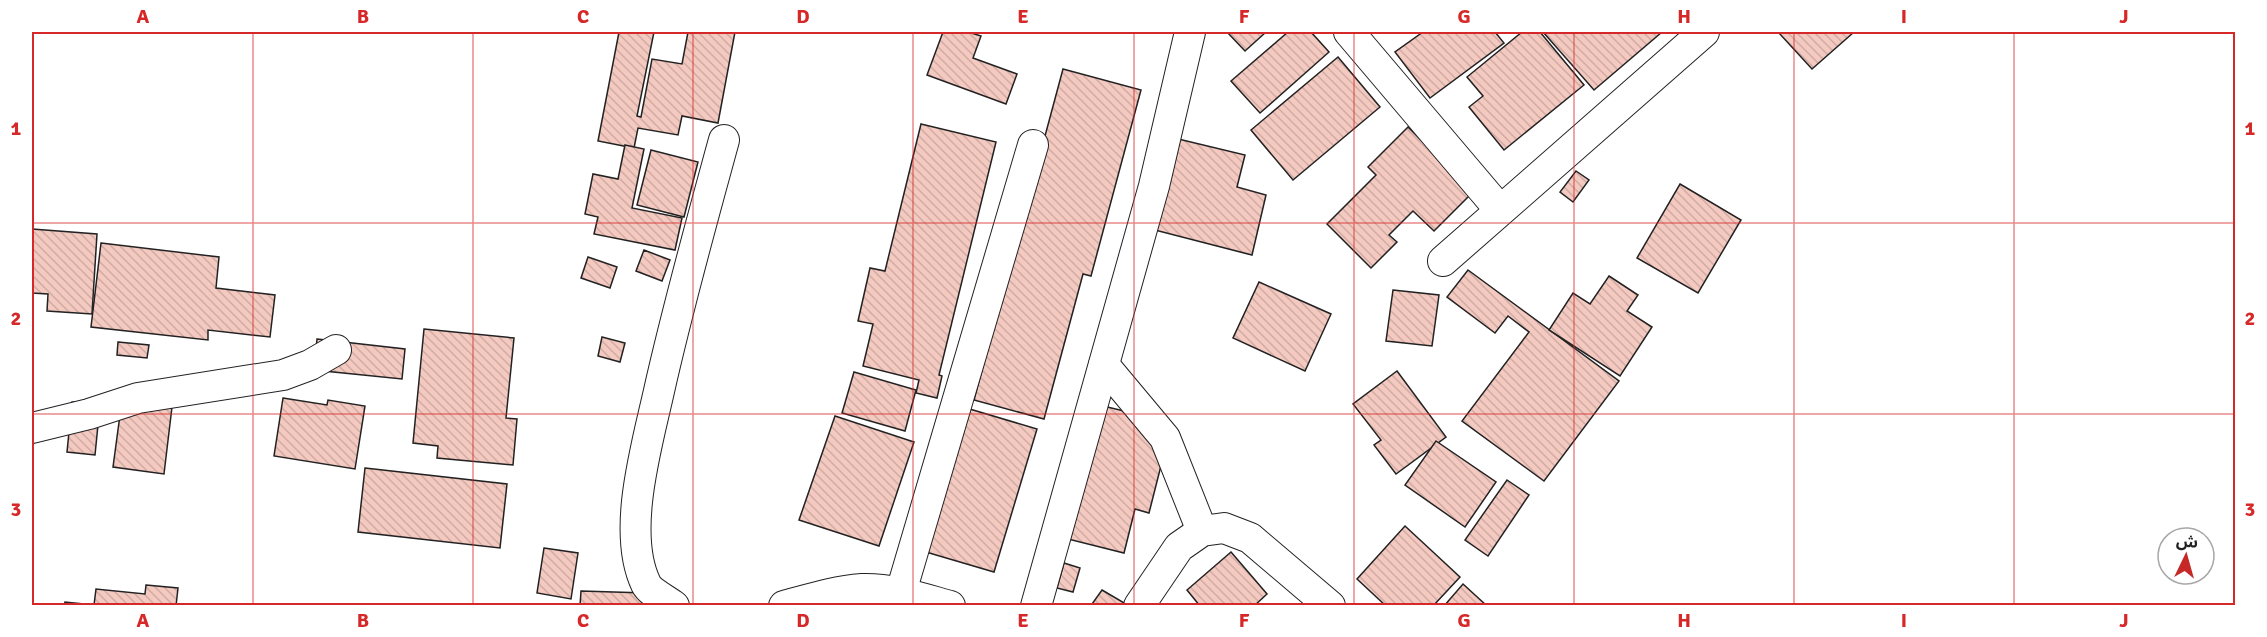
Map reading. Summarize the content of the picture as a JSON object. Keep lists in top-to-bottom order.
{
  "north": "top",
  "grid": {
    "columns": [
      "A",
      "B",
      "C",
      "D",
      "E",
      "F",
      "G",
      "H",
      "I",
      "J"
    ],
    "rows": ["1", "2", "3"]
  }
}
